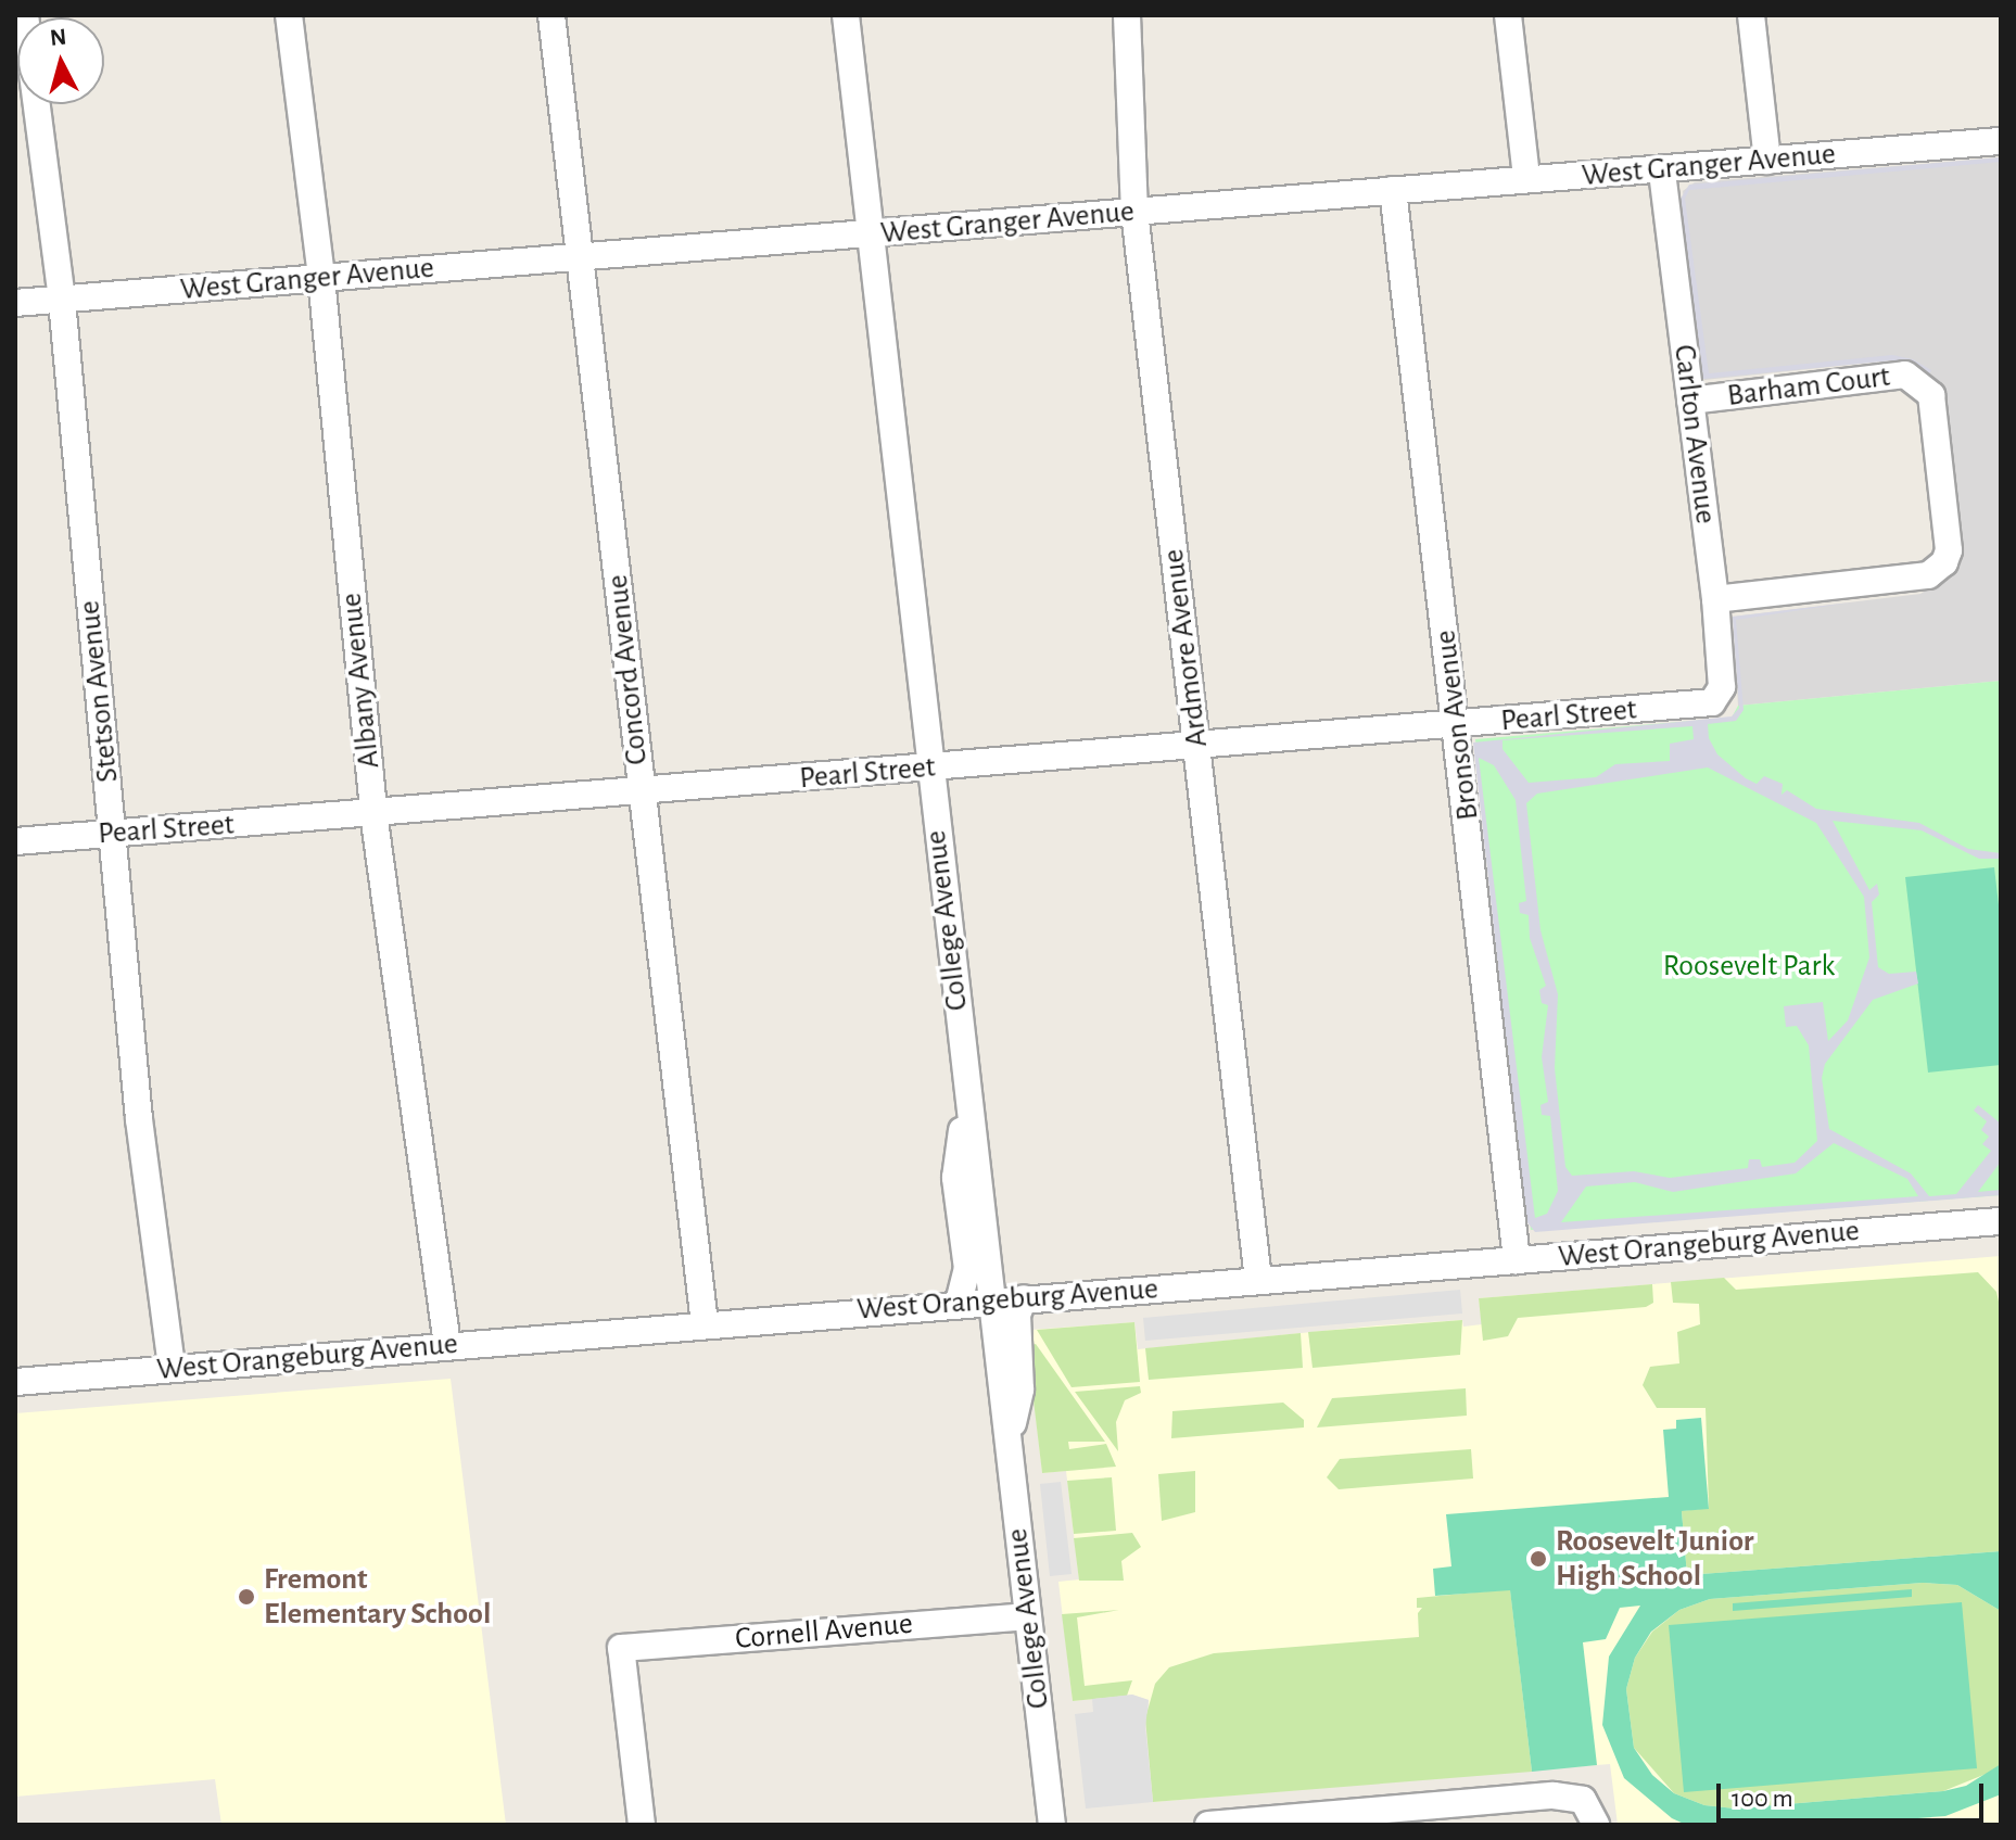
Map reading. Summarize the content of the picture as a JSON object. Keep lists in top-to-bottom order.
{
  "streets": {
    "street": [
      "West Granger Avenue",
      "Barham Court",
      "Carlton Avenue",
      "Ardmore Avenue",
      "Concord Avenue",
      "Albany Avenue",
      "Stetson Avenue",
      "Pearl Street",
      "Bronson Avenue",
      "College Avenue",
      "West Orangeburg Avenue",
      "Cornell Avenue"
    ]
  },
  "crossings": [
    ["West Granger Avenue", "Carlton Avenue"],
    ["West Granger Avenue", "Ardmore Avenue"],
    ["West Granger Avenue", "Concord Avenue"],
    ["West Granger Avenue", "Albany Avenue"],
    ["West Granger Avenue", "Stetson Avenue"],
    ["West Granger Avenue", "Bronson Avenue"],
    ["West Granger Avenue", "College Avenue"],
    ["Barham Court", "Carlton Avenue"],
    ["Carlton Avenue", "Pearl Street"],
    ["Ardmore Avenue", "Pearl Street"],
    ["Ardmore Avenue", "West Orangeburg Avenue"],
    ["Concord Avenue", "Pearl Street"],
    ["Concord Avenue", "West Orangeburg Avenue"],
    ["Albany Avenue", "Pearl Street"],
    ["Albany Avenue", "West Orangeburg Avenue"],
    ["Stetson Avenue", "Pearl Street"],
    ["Stetson Avenue", "West Orangeburg Avenue"],
    ["Pearl Street", "Bronson Avenue"],
    ["Pearl Street", "College Avenue"],
    ["Bronson Avenue", "West Orangeburg Avenue"],
    ["College Avenue", "West Orangeburg Avenue"],
    ["College Avenue", "Cornell Avenue"]
  ],
  "parks": ["Roosevelt Park"],
  "places": ["Roosevelt Junior High School", "Fremont Elementary School"],
  "scale_bar": "100 m",
  "north": "top"
}
